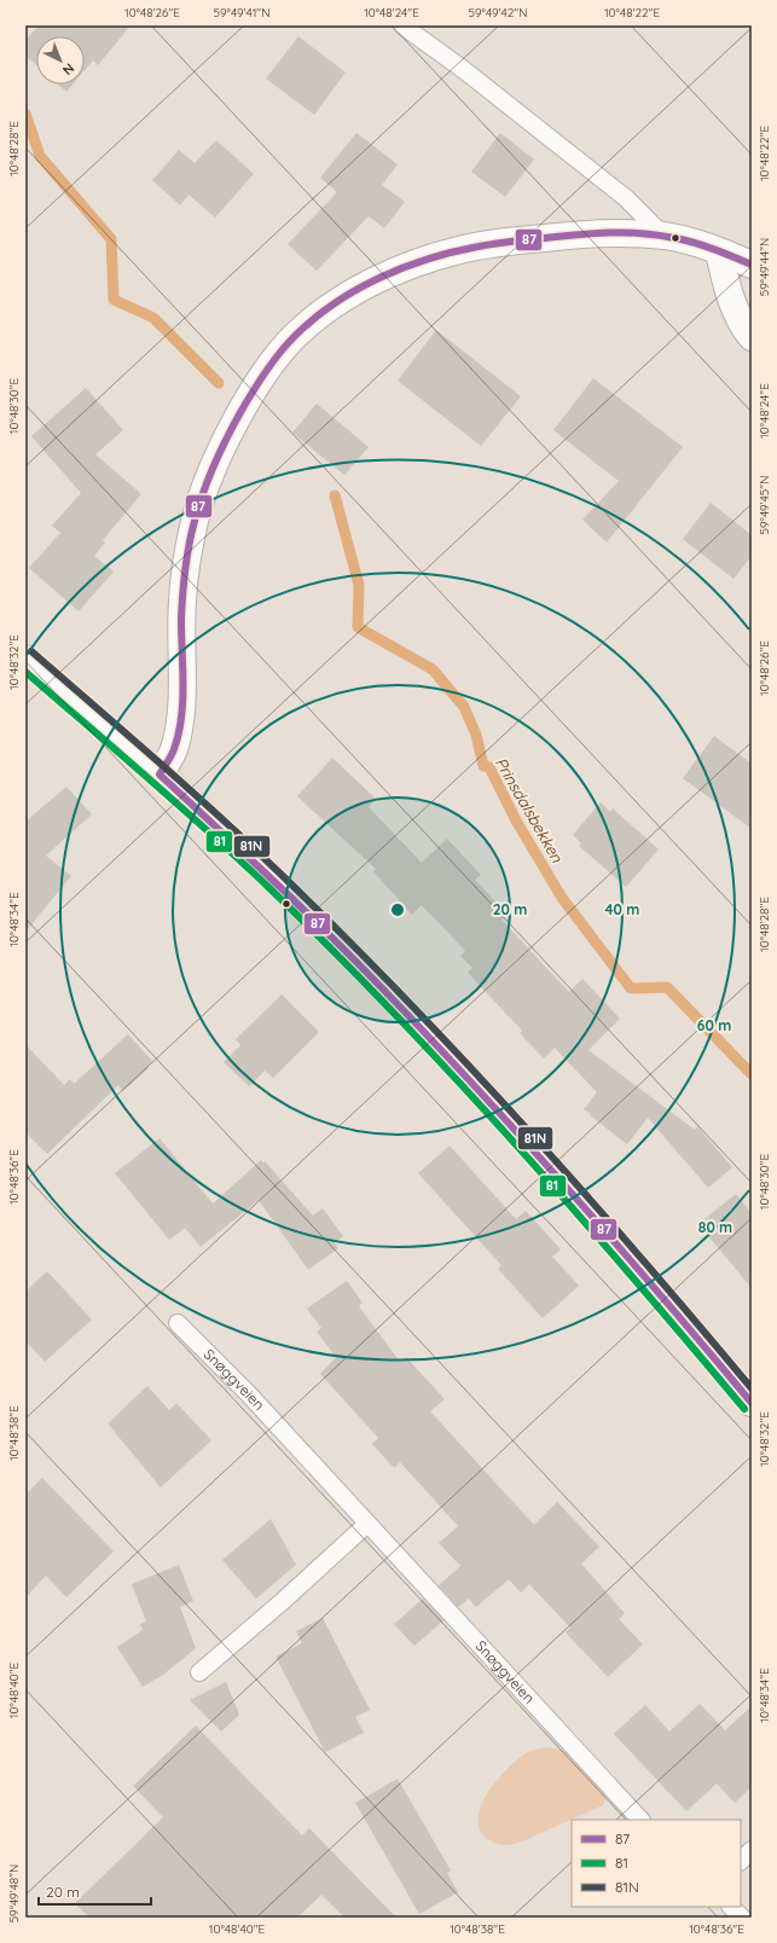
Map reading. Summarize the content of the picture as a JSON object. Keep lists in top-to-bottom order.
{
  "streets": {
    "lane": ["Snøggveien"]
  },
  "water": ["Prinsdalsbekken"],
  "lines": ["transit line 87", "transit line 81N", "transit line 81"],
  "legend": ["87", "81", "81N"],
  "scale_bar": "20 m",
  "north": "bottom right",
  "coordinates": [
    "10°48'26\"E",
    "59°49'41\"N",
    "10°48'24\"E",
    "59°49'42\"N",
    "10°48'22\"E",
    "10°48'28\"E",
    "59°49'44\"N",
    "10°48'30\"E",
    "59°49'45\"N",
    "10°48'32\"E",
    "10°48'34\"E",
    "10°48'36\"E",
    "10°48'38\"E",
    "10°48'40\"E",
    "59°49'48\"N"
  ],
  "rings": [
    "20 m",
    "40 m",
    "60 m",
    "80 m"
  ]
}
